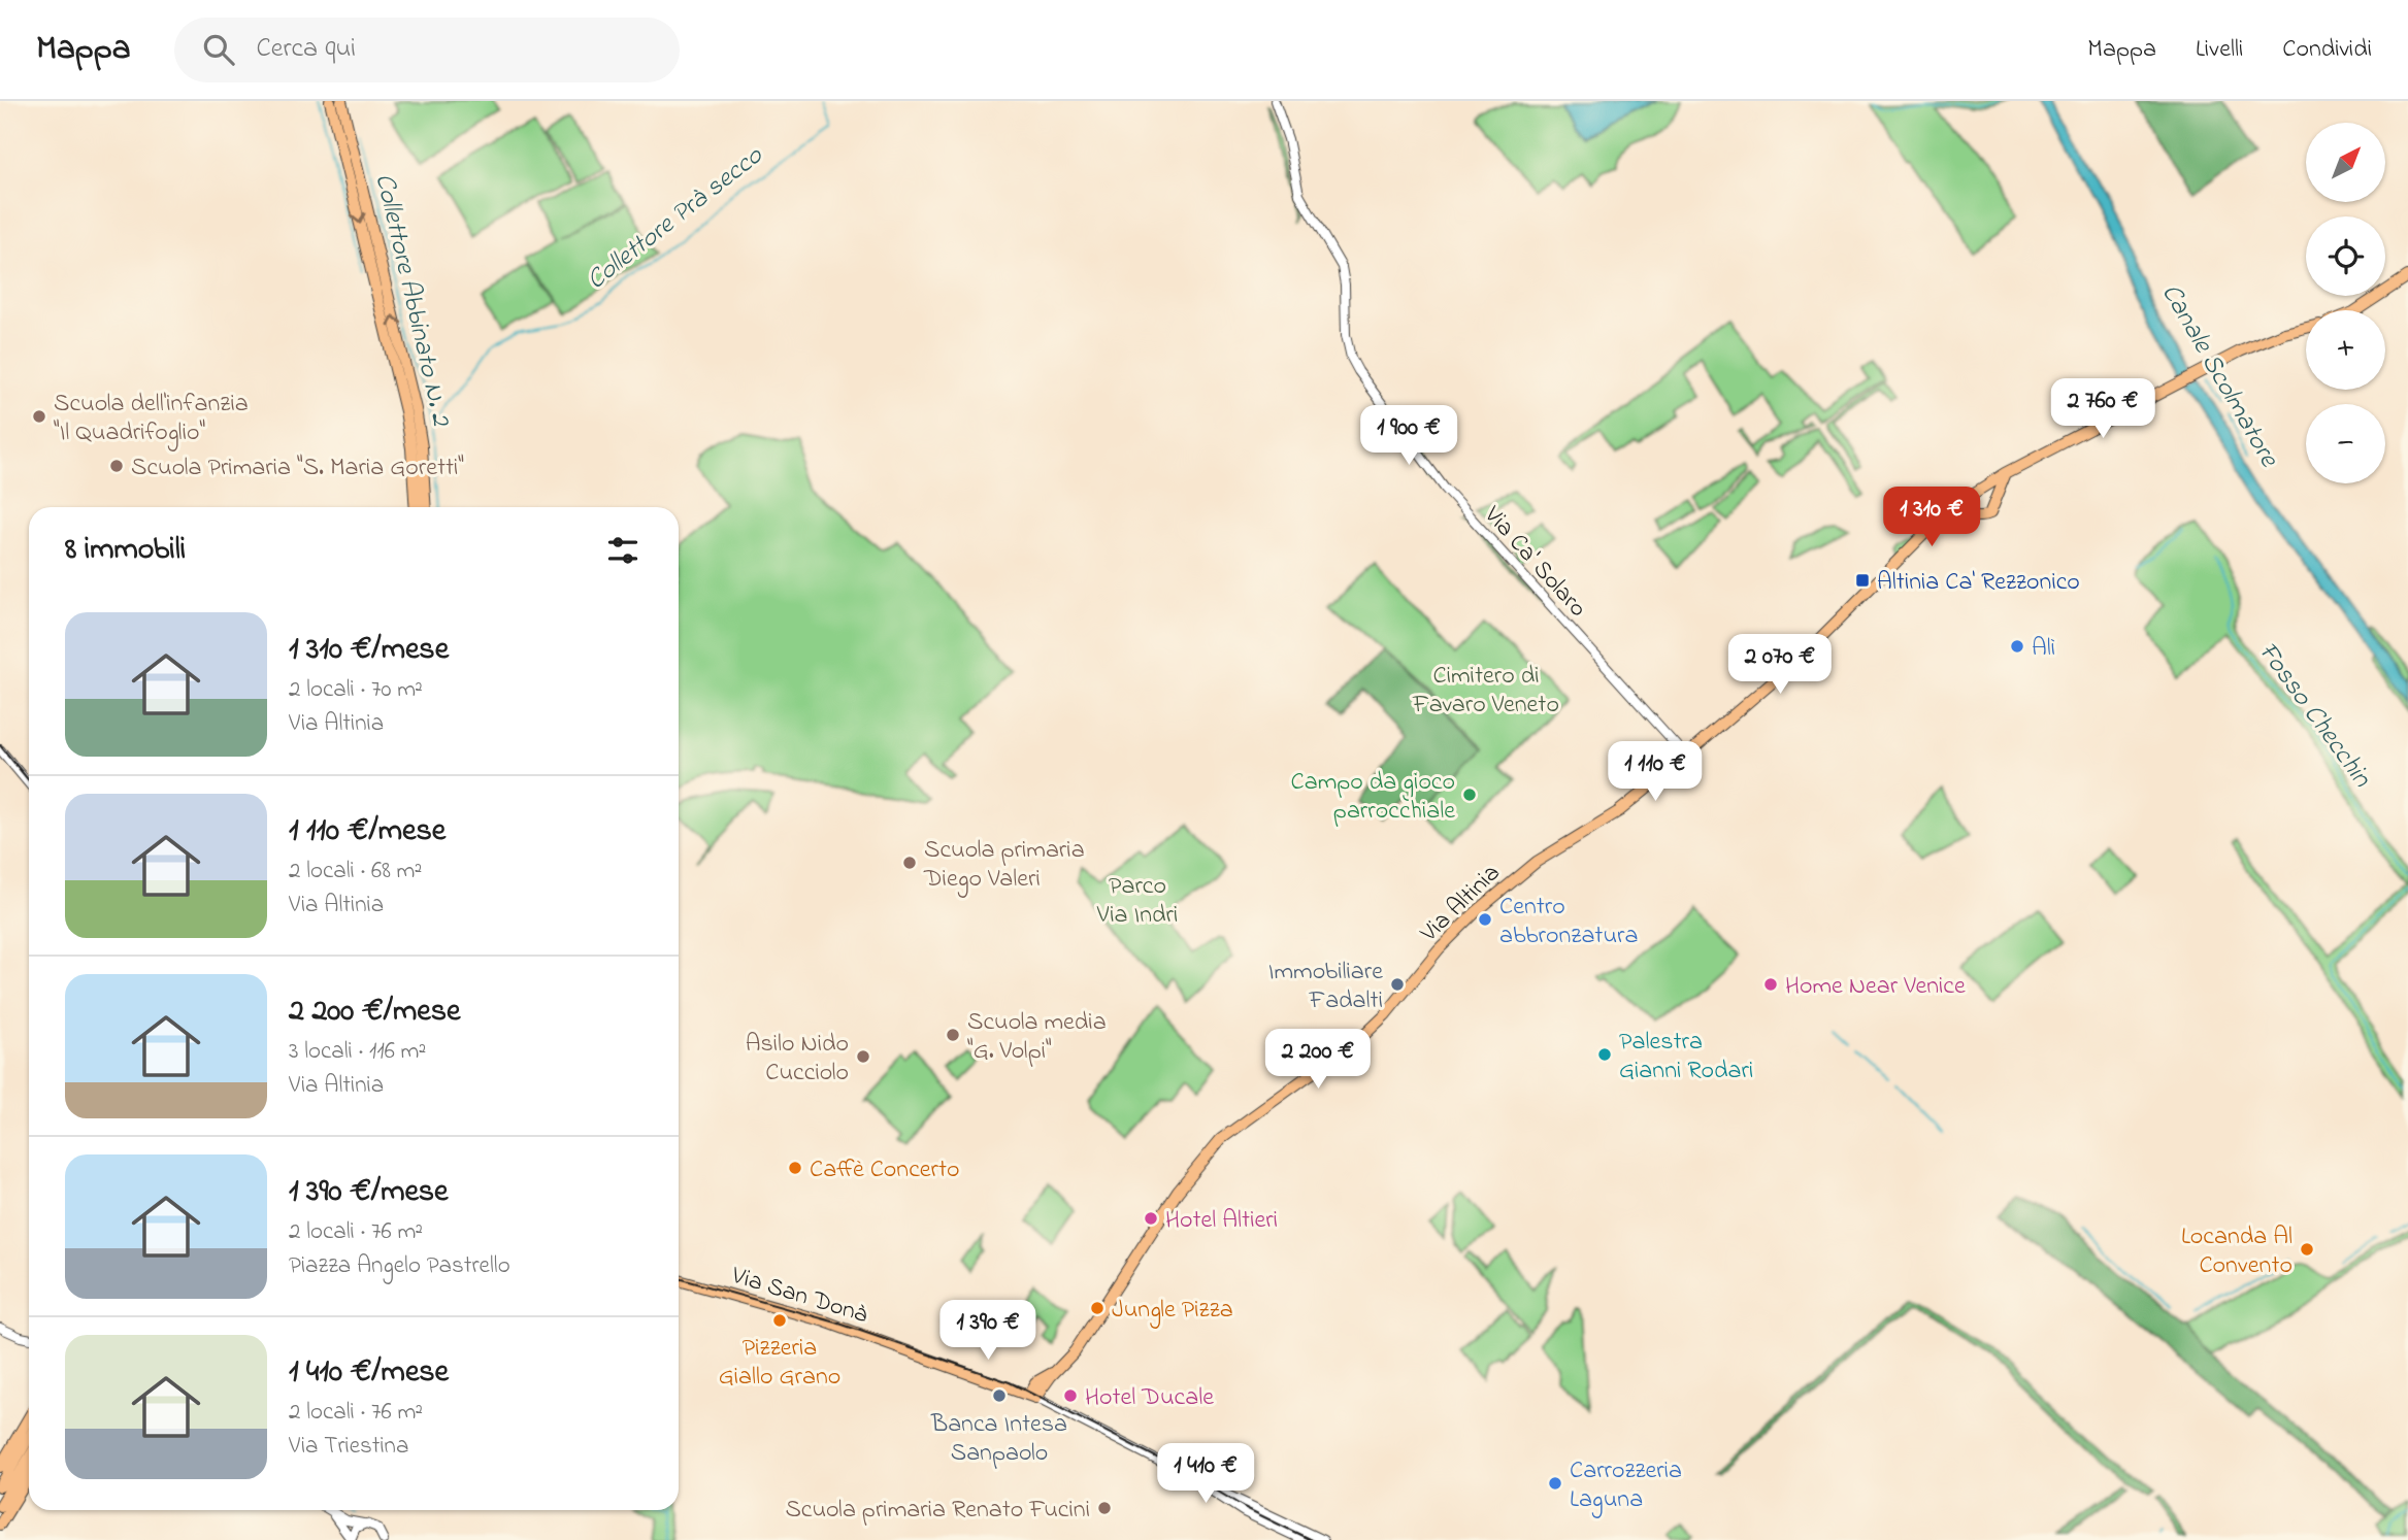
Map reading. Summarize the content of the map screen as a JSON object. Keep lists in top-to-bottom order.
{
  "streets": {
    "main road": ["Via Altinia", "Via San Donà"],
    "street": ["Via Ca' Solaro"]
  },
  "crossings": [
    ["Via Ca' Solaro", "Via Altinia"],
    ["Via Altinia", "Via San Donà"]
  ],
  "water": [
    "Collettore Prà secco",
    "Collettore Abbinato N. 2",
    "Canale Scolmatore",
    "Fosso Checchin"
  ],
  "parks": ["Cimitero di Favaro Veneto", "Parco Via Indri"],
  "places": {
    "other": [
      "Scuola dell'infanzia \"Il Quadrifoglio\"",
      "Scuola Primaria \"S. Maria Goretti\"",
      "Alì",
      "Campo da gioco parrocchiale",
      "Scuola primaria Diego Valeri",
      "Centro abbronzatura",
      "Immobiliare Fadalti",
      "Home Near Venice",
      "Scuola media \"G. Volpi\"",
      "Palestra Gianni Rodari",
      "Asilo Nido Cucciolo",
      "Caffè Concerto",
      "Hotel Altieri",
      "Locanda Al Convento",
      "Jungle Pizza",
      "Pizzeria Giallo Grano",
      "Banca Intesa Sanpaolo",
      "Hotel Ducale",
      "Carrozzeria Laguna",
      "Scuola primaria Renato Fucini"
    ],
    "transit": ["Altinia Ca' Rezzonico"]
  },
  "north": "top right",
  "page": {
    "header": "Mappa",
    "search": "Cerca qui",
    "nav": ["Mappa", "Livelli", "Condividi"],
    "map_buttons": ["+", "−"],
    "price": [
      "2 760 €",
      "1 900 €",
      "1 310 €",
      "2 070 €",
      "1 110 €",
      "2 200 €",
      "1 390 €",
      "1 410 €"
    ],
    "heading": "8 immobili",
    "list": [
      {
        "name": "1 310 €/mese",
        "note": "2 locali · 70 m² · Via Altinia"
      },
      {
        "name": "1 110 €/mese",
        "note": "2 locali · 68 m² · Via Altinia"
      },
      {
        "name": "2 200 €/mese",
        "note": "3 locali · 116 m² · Via Altinia"
      },
      {
        "name": "1 390 €/mese",
        "note": "2 locali · 76 m² · Piazza Angelo Pastrello"
      },
      {
        "name": "1 410 €/mese",
        "note": "2 locali · 76 m² · Via Triestina"
      }
    ]
  }
}
